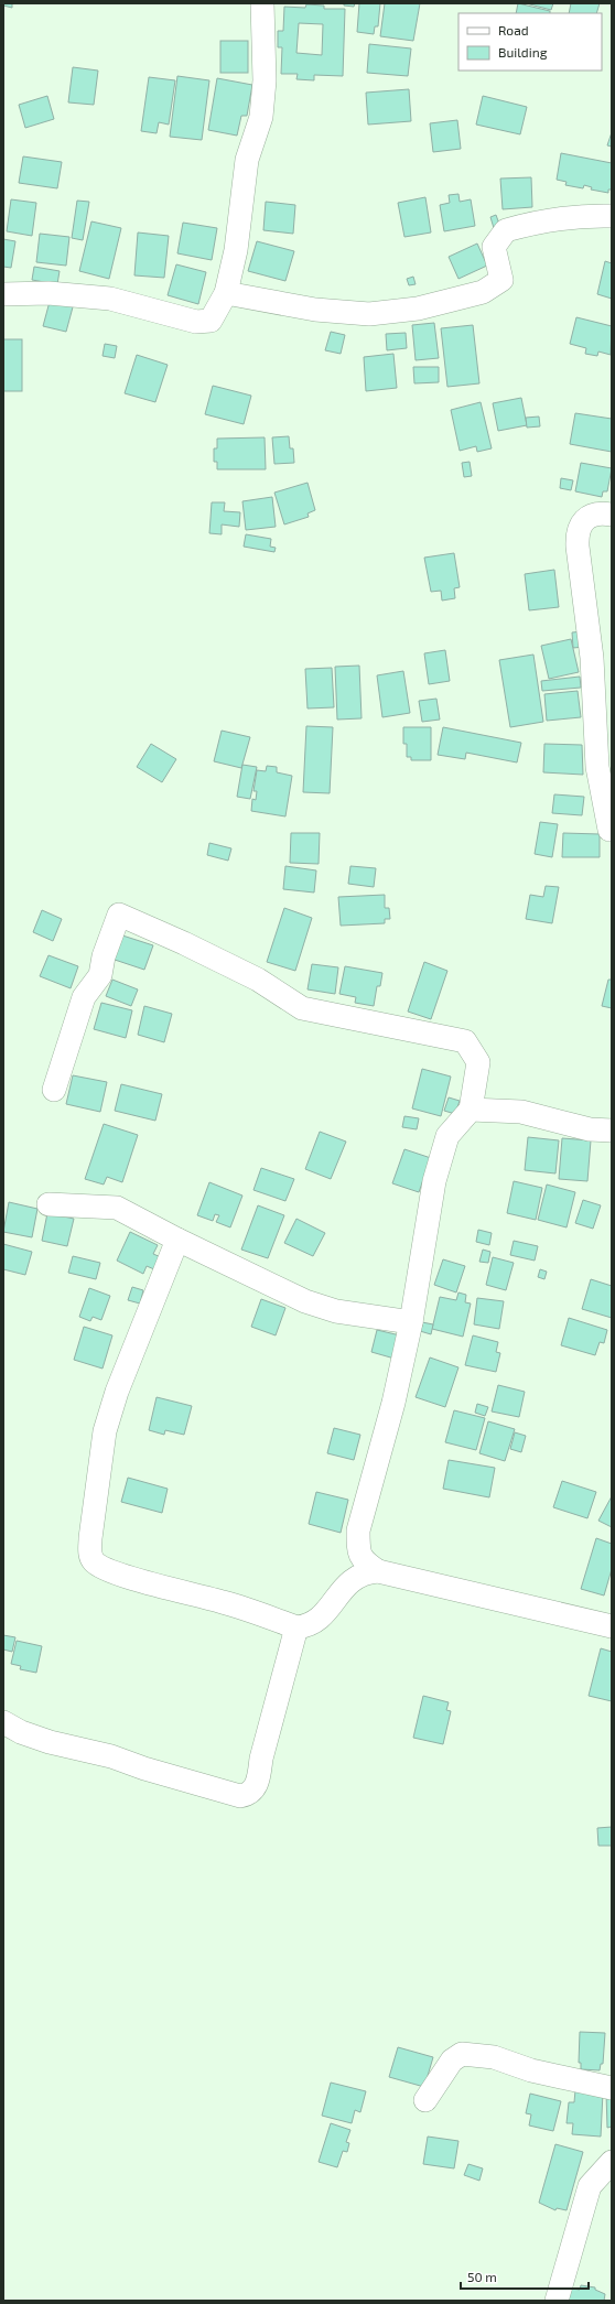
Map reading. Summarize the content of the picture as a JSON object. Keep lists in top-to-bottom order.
{
  "legend": ["Road", "Building"],
  "scale_bar": "50 m"
}
